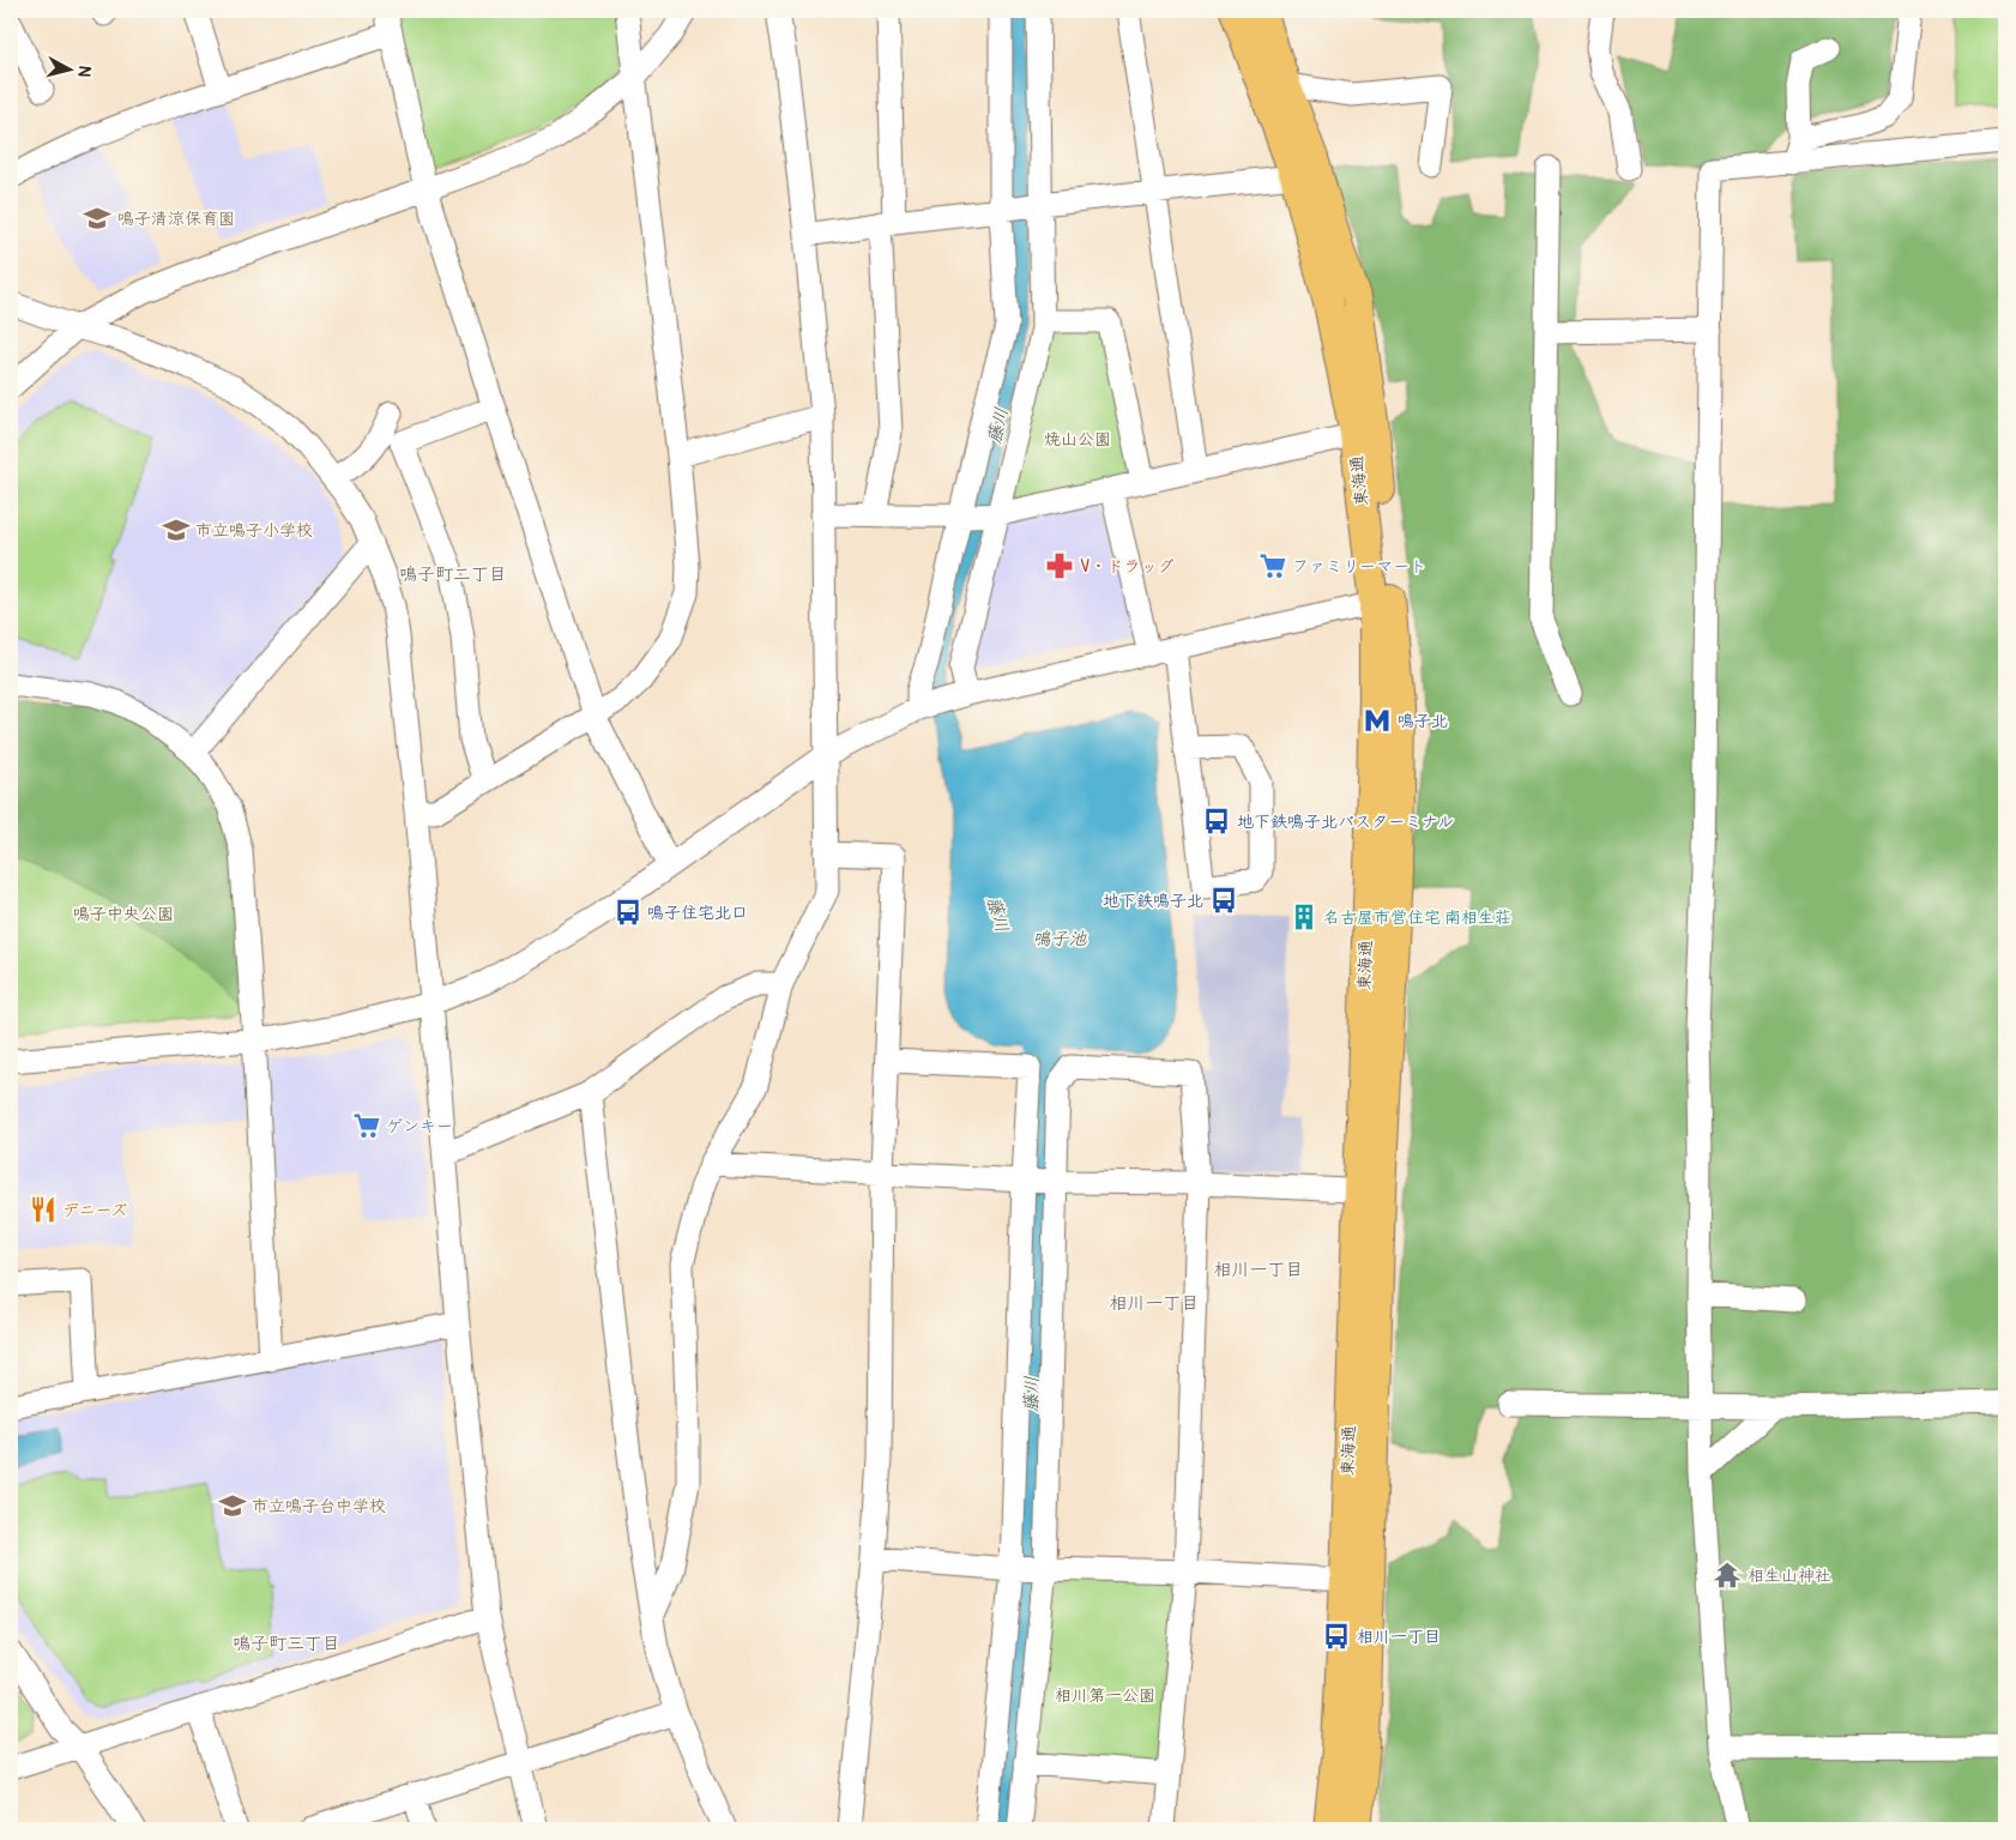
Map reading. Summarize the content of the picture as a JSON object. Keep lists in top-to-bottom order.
{
  "streets": {
    "main road": ["東海通"]
  },
  "districts": [
    "鳴子町二丁目",
    "相川一丁目",
    "相川一丁目",
    "鳴子町三丁目"
  ],
  "water": ["藤川", "鳴子池"],
  "parks": ["焼山公園", "鳴子中央公園", "相川第一公園"],
  "places": {
    "school or university": ["鳴子清涼保育園", "市立鳴子小学校", "市立鳴子台中学校"],
    "pharmacy": ["V・ドラッグ"],
    "supermarket": ["ファミリーマート", "ゲンキー"],
    "metro station": ["鳴子北"],
    "bus stop": [
      "地下鉄鳴子北バスターミナル",
      "地下鉄鳴子北",
      "鳴子住宅北口",
      "相川一丁目"
    ],
    "building": ["名古屋市営住宅 南相生荘"],
    "restaurant": ["デニーズ"],
    "temple": ["相生山神社"]
  },
  "north": "right"
}
